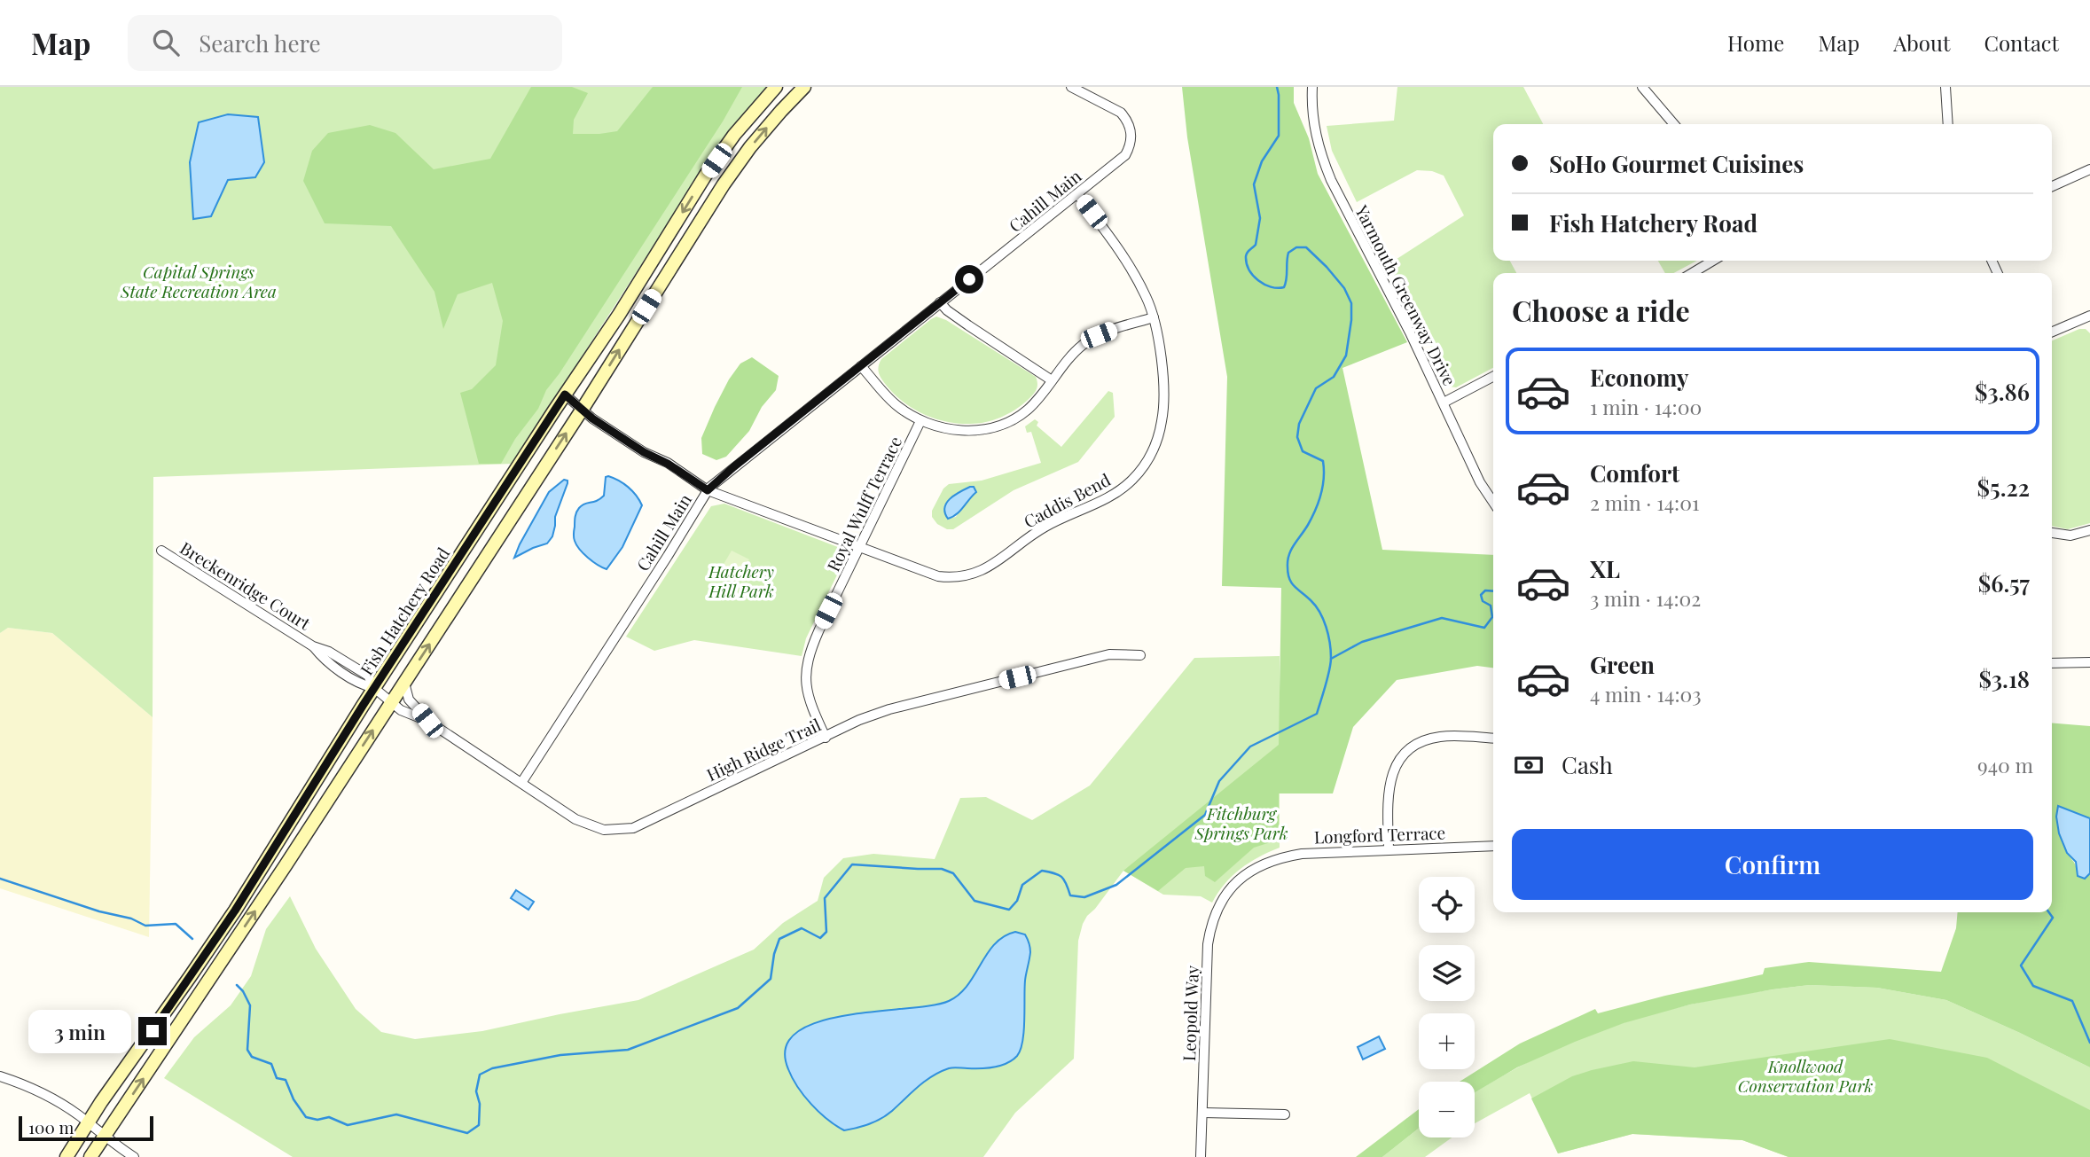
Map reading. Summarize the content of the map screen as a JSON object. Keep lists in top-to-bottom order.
{
  "streets": {
    "main road": ["Fish Hatchery Road"],
    "street": [
      "Cahill Main",
      "Yarmouth Greenway Drive",
      "Caddis Bend",
      "Royal Wulff Terrace",
      "Breckenridge Court",
      "High Ridge Trail",
      "Longford Terrace",
      "Leopold Way"
    ]
  },
  "crossings": [
    ["Cahill Main", "Caddis Bend"],
    ["Cahill Main", "High Ridge Trail"],
    ["Caddis Bend", "Royal Wulff Terrace"],
    ["Caddis Bend", "Fish Hatchery Road"],
    ["Royal Wulff Terrace", "High Ridge Trail"],
    ["Breckenridge Court", "Fish Hatchery Road"],
    ["Breckenridge Court", "High Ridge Trail"],
    ["Fish Hatchery Road", "High Ridge Trail"],
    ["Longford Terrace", "Leopold Way"]
  ],
  "parks": [
    "Capital Springs State Recreation Area",
    "Hatchery Hill Park",
    "Fitchburg Springs Park",
    "Knollwood Conservation Park"
  ],
  "scale_bar": "100 m",
  "page": {
    "header": "Map",
    "search": "Search here",
    "nav": [
      "Home",
      "Map",
      "About",
      "Contact"
    ],
    "banner": ["SoHo Gourmet Cuisines", "Fish Hatchery Road"],
    "heading": "Choose a ride",
    "list": [
      {
        "name": "Economy",
        "note": "1 min · 14:00",
        "value": "$3.86"
      },
      {
        "name": "Comfort",
        "note": "2 min · 14:01",
        "value": "$5.22"
      },
      {
        "name": "XL",
        "note": "3 min · 14:02",
        "value": "$6.57"
      },
      {
        "name": "Green",
        "note": "4 min · 14:03",
        "value": "$3.18"
      }
    ],
    "pay": ["Cash", "940 m"],
    "buttons": "Confirm",
    "map_buttons": ["+", "−"],
    "bubble": "3 min",
    "scale": "100 m"
  }
}
